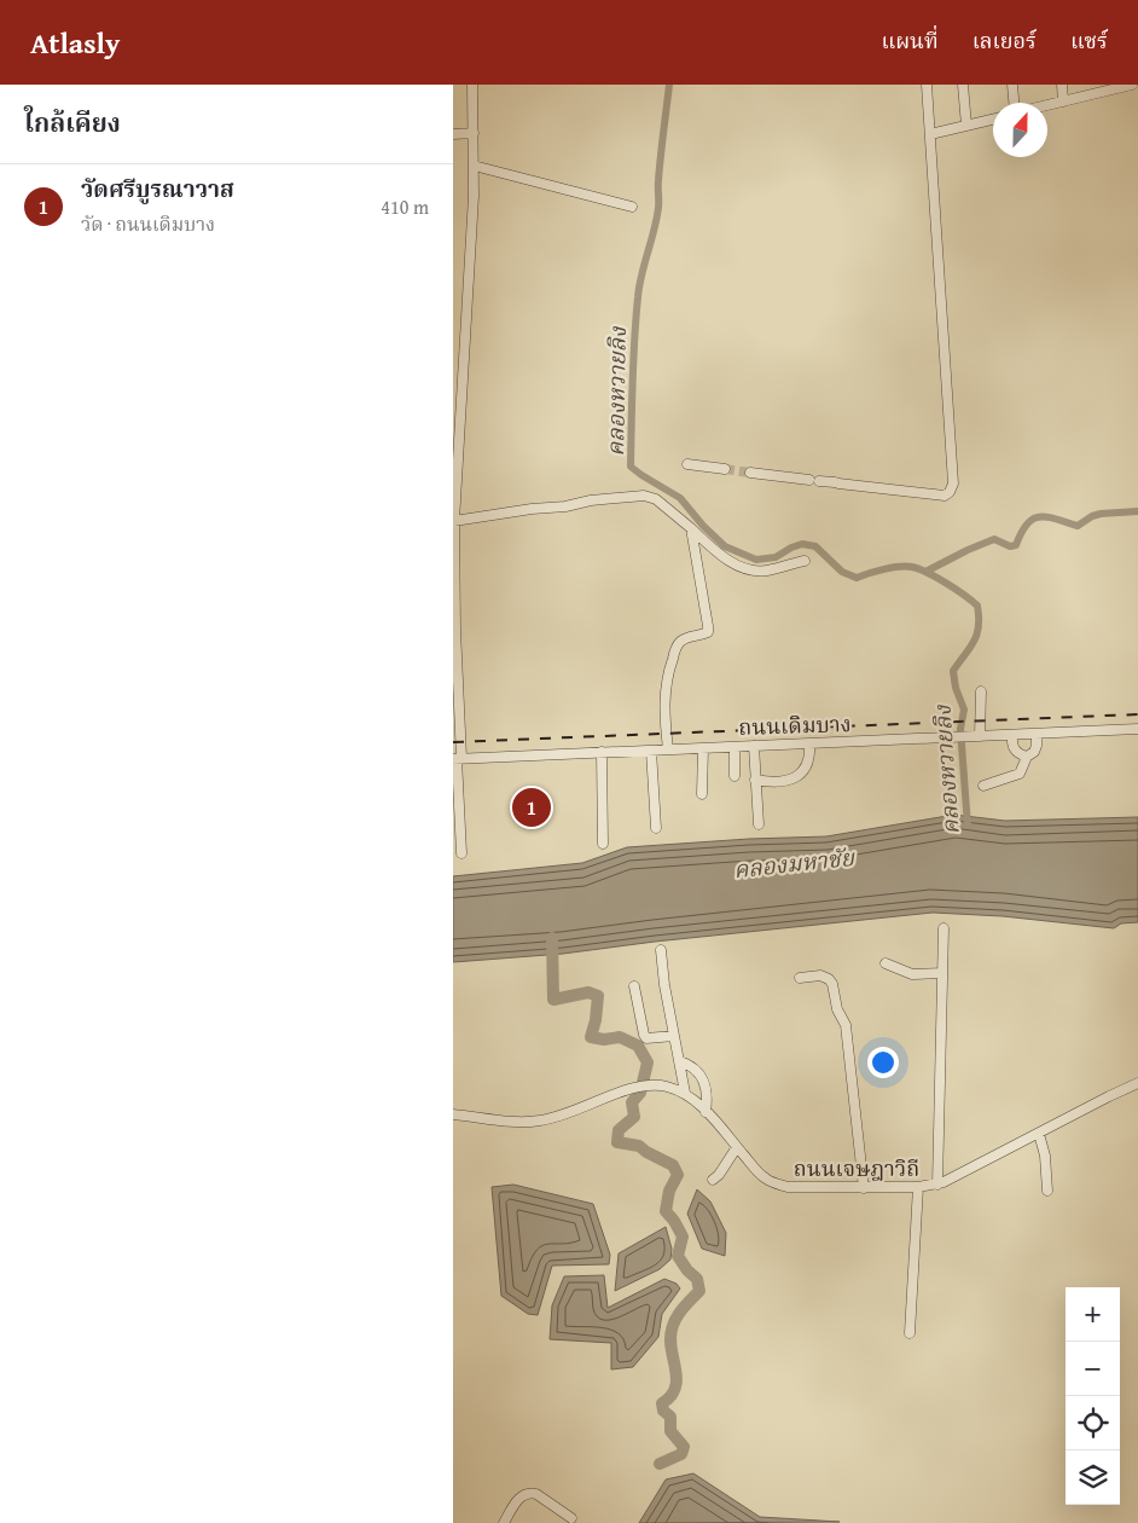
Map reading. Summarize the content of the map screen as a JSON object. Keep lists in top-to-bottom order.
{
  "streets": {
    "street": ["ถนนเดิมบาง", "ถนนเจษฎาวิถี"]
  },
  "water": ["คลองหวายลิง", "คลองมหาชัย"],
  "north": "top",
  "page": {
    "header": "Atlasly",
    "nav": ["แผนที่", "เลเยอร์", "แชร์"],
    "heading": "ใกล้เคียง",
    "list": [
      {
        "mark": "1",
        "name": "วัดศรีบูรณาวาส",
        "note": "วัด · ถนนเดิมบาง",
        "value": "410 m"
      }
    ],
    "pins": "1",
    "map_buttons": ["+", "−"]
  }
}
